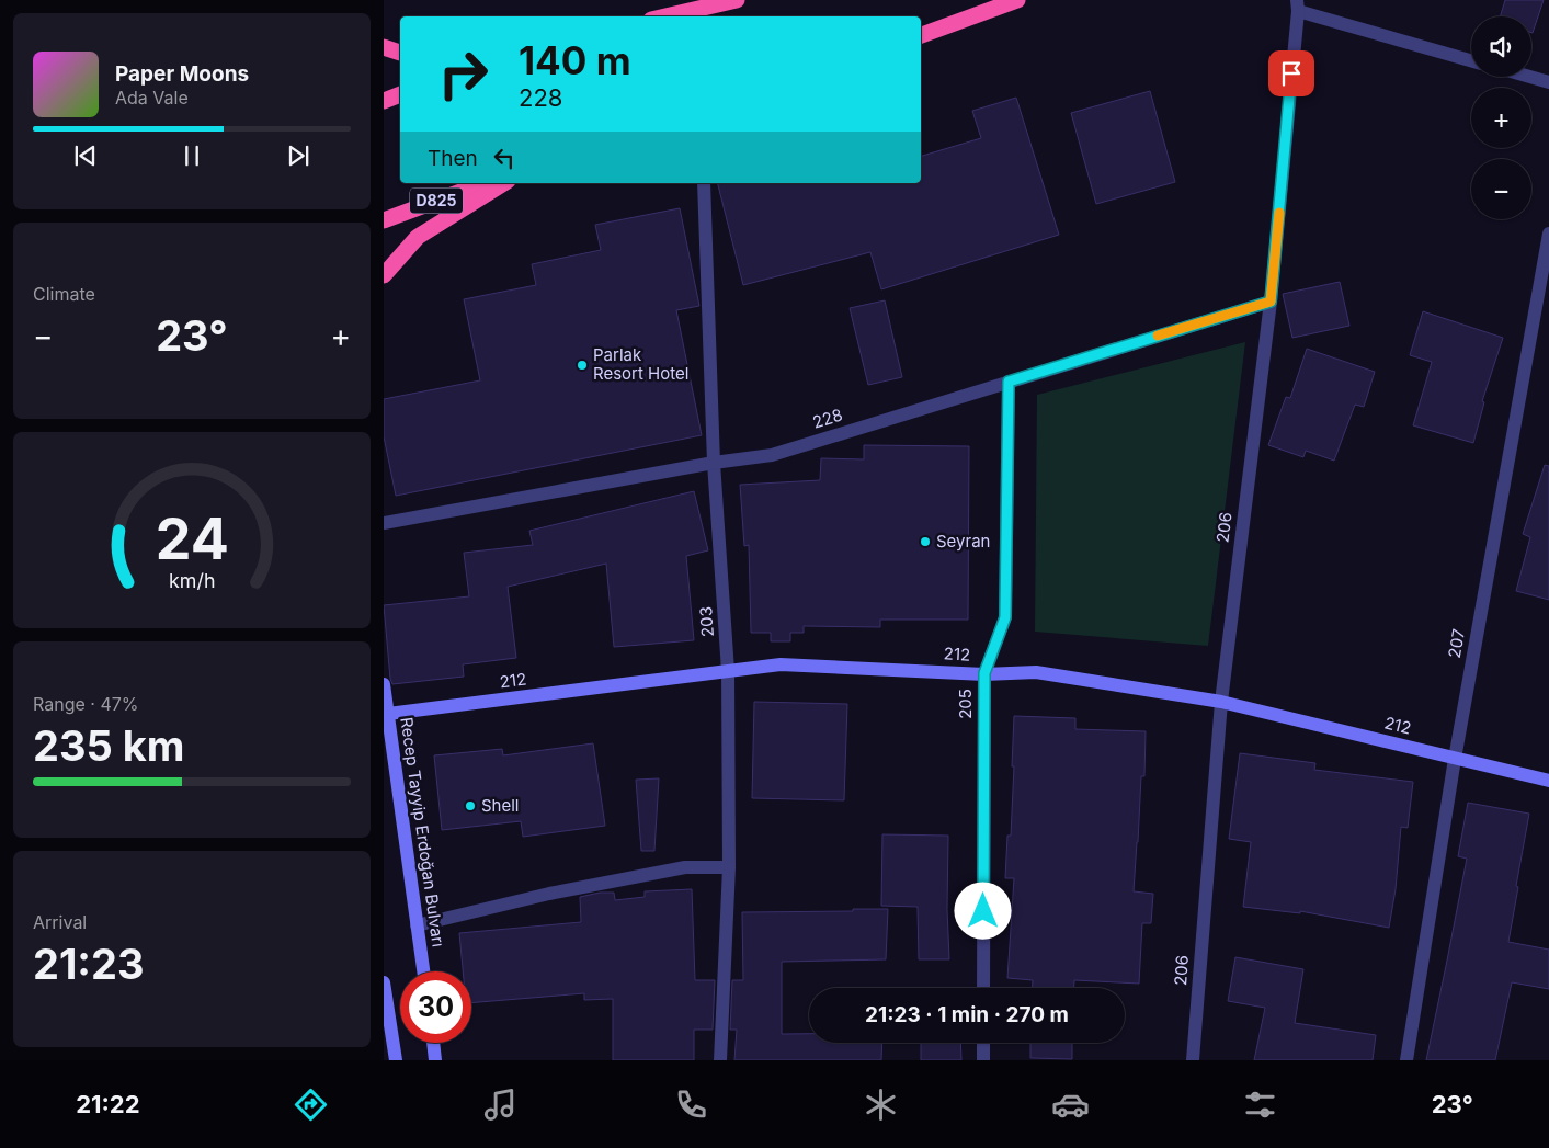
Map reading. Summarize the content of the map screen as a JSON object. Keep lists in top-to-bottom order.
{
  "streets": {
    "highway": ["D825"],
    "street": [
      "228",
      "206",
      "203",
      "207",
      "212",
      "205",
      "Recep Tayyip Erdoğan Bulvarı"
    ]
  },
  "crossings": [
    ["228", "206"],
    ["228", "203"],
    ["228", "205"],
    ["206", "212"],
    ["203", "212"],
    ["207", "212"],
    ["212", "205"],
    ["212", "Recep Tayyip Erdoğan Bulvarı"]
  ],
  "places": ["Parlak Resort Hotel", "Seyran", "Shell"],
  "page": {
    "map_buttons": ["+", "−"],
    "turn": ["140 m", "228"],
    "song": ["Paper Moons", "Ada Vale"],
    "then": "Then",
    "tile": [
      "Climate",
      ["Range · 47%", "235 km"],
      ["Arrival", "21:23"]
    ],
    "heat": ["−", "23°", "+"],
    "limit": "30",
    "trip": "21:23 · 1 min · 270 m",
    "tabs": ["21:22", "23°"],
    "gauge": ["24", "km/h"]
  }
}
